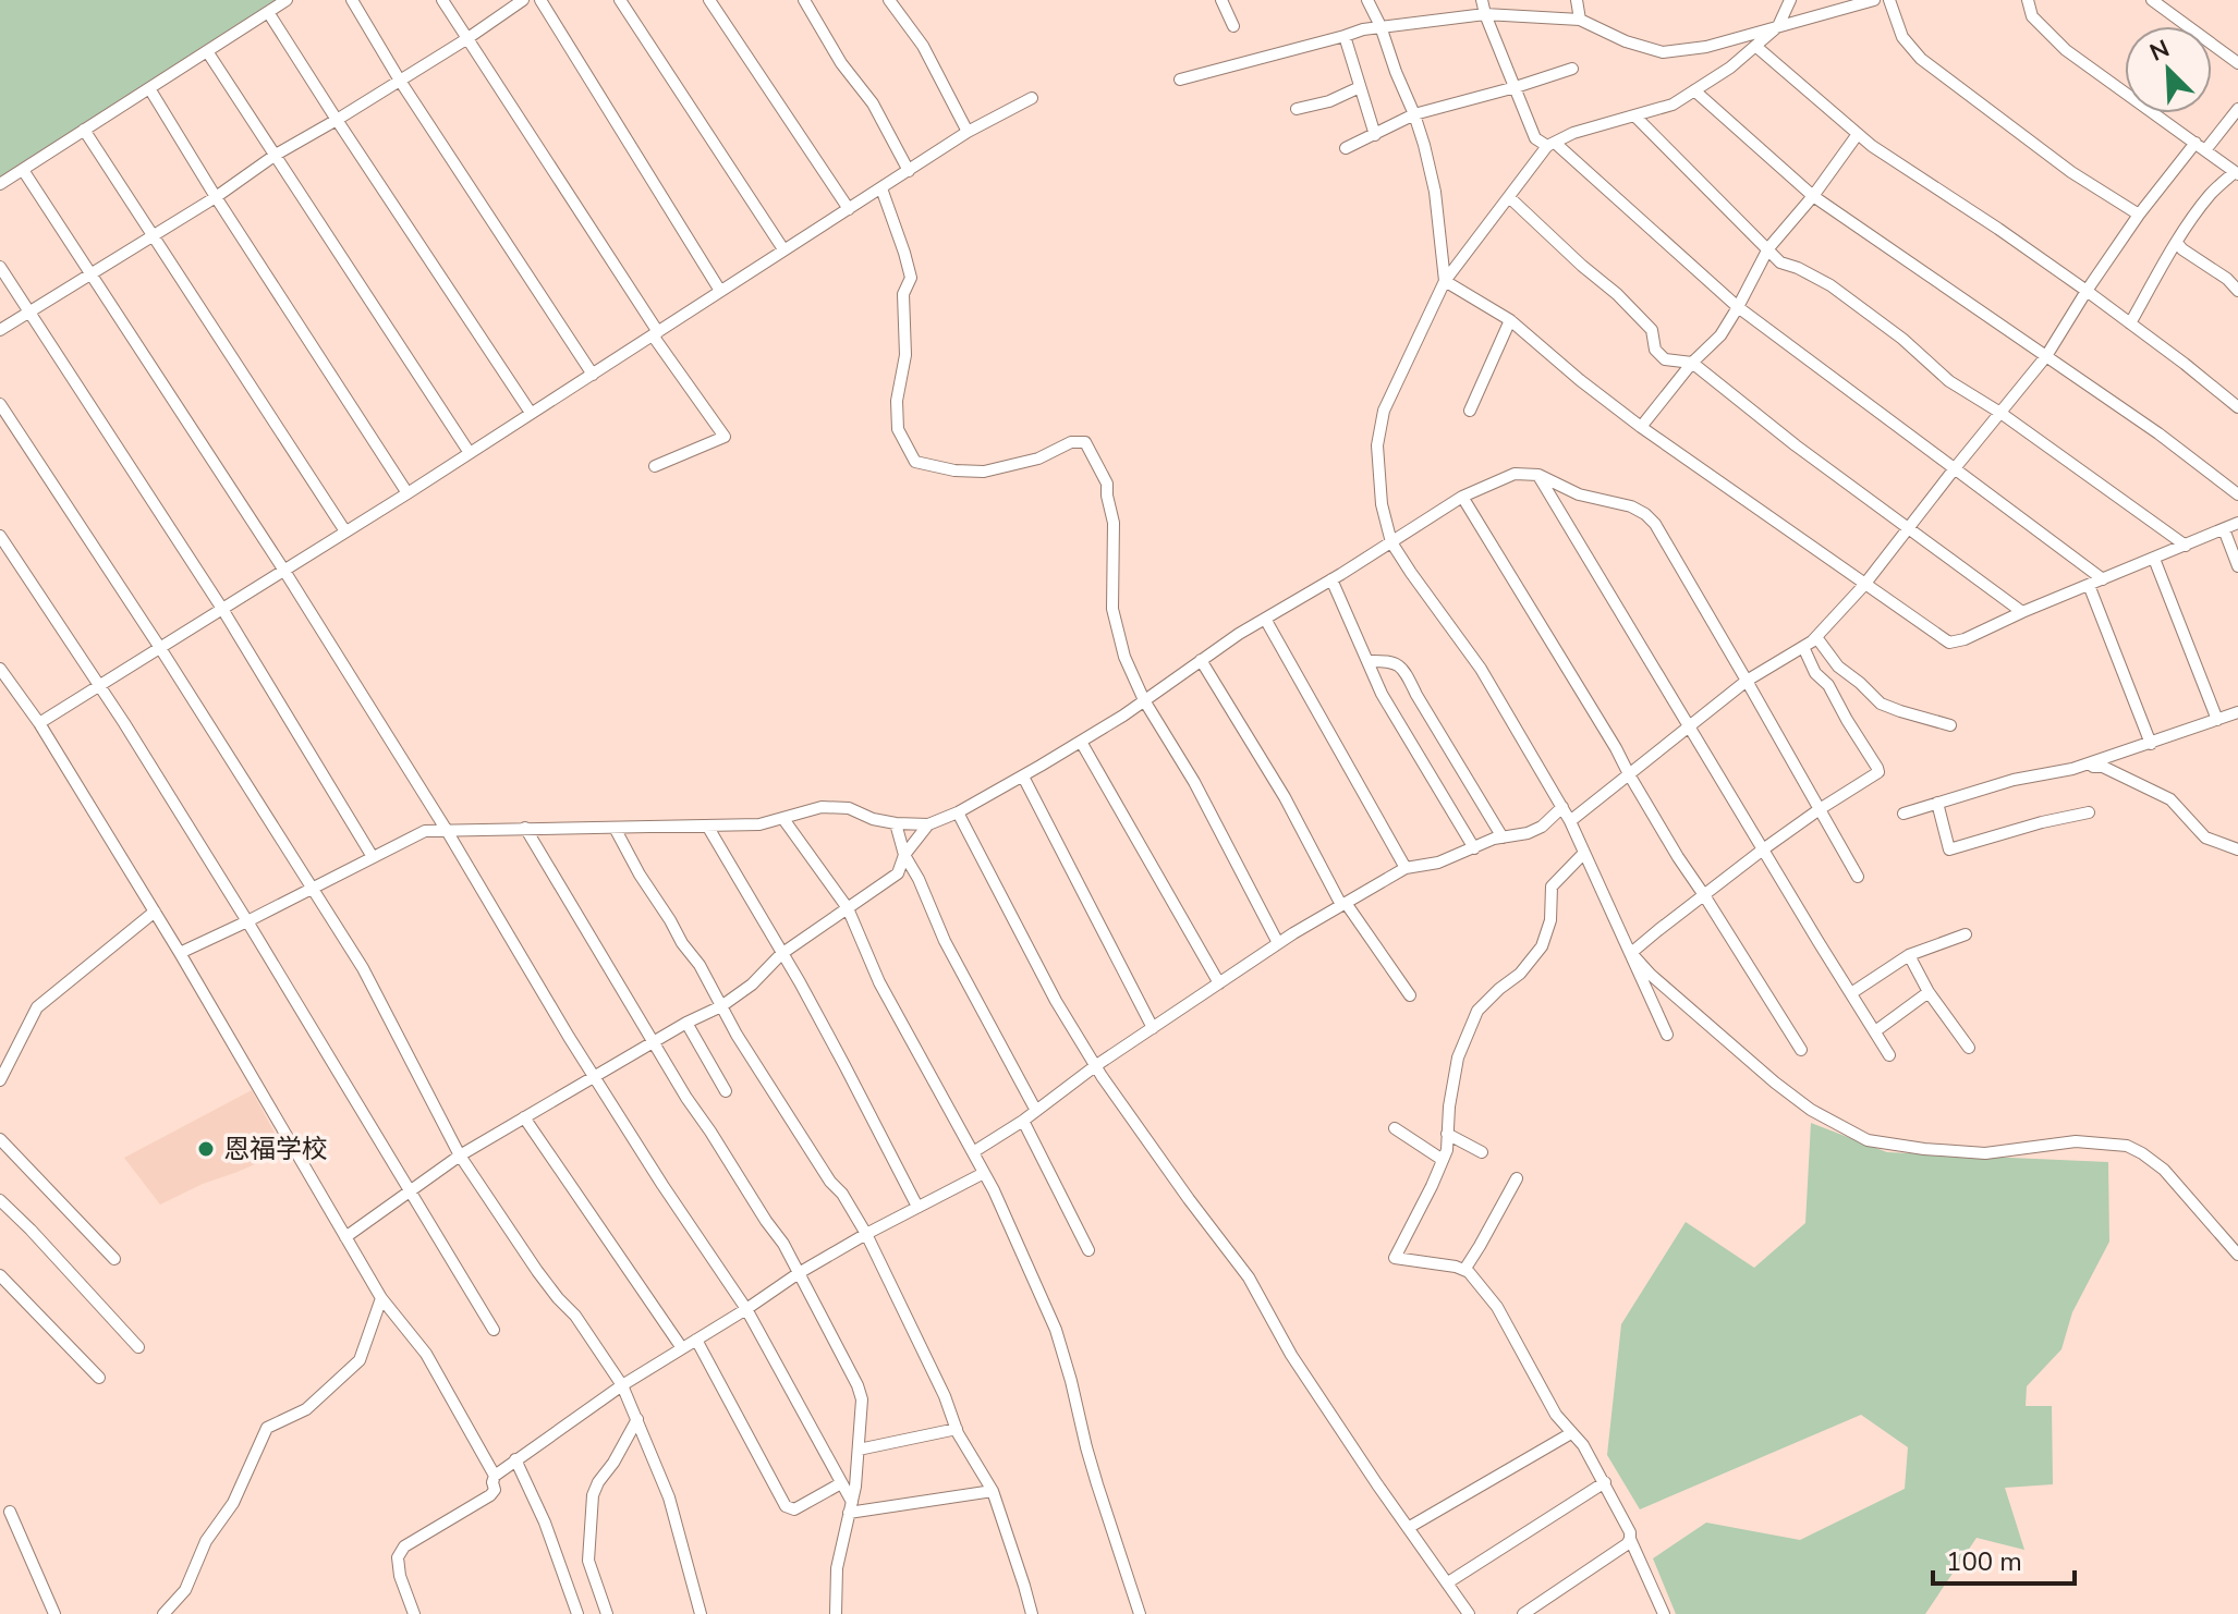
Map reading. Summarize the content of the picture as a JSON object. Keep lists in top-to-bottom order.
{
  "places": ["恩福学校"],
  "scale_bar": "100 m",
  "north": "top left"
}
